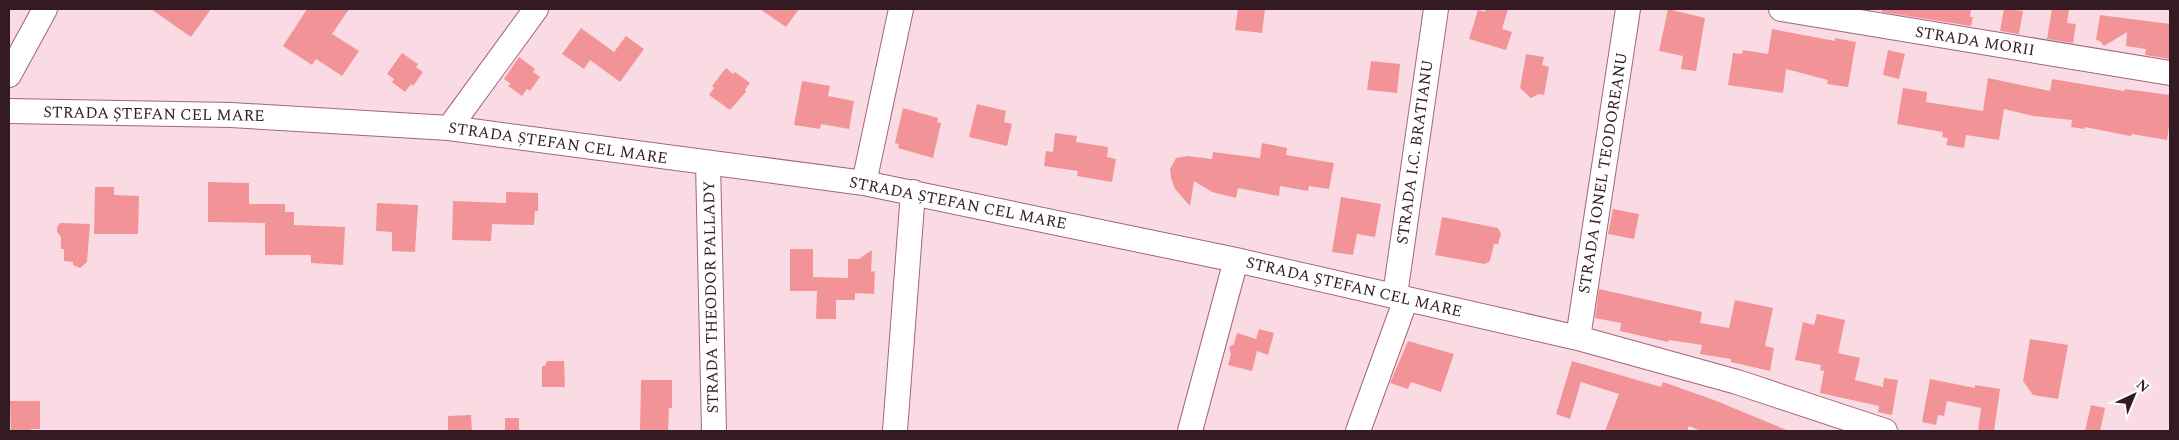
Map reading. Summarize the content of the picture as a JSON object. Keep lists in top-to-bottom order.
{
  "streets": {
    "street": [
      "STRADA MORII",
      "STRADA ȘTEFAN CEL MARE",
      "STRADA I.C. BRATIANU",
      "STRADA IONEL TEODOREANU",
      "STRADA THEODOR PALLADY"
    ]
  },
  "crossings": [
    ["STRADA ȘTEFAN CEL MARE", "STRADA I.C. BRATIANU"],
    ["STRADA ȘTEFAN CEL MARE", "STRADA IONEL TEODOREANU"],
    ["STRADA ȘTEFAN CEL MARE", "STRADA THEODOR PALLADY"]
  ],
  "north": "top right"
}
